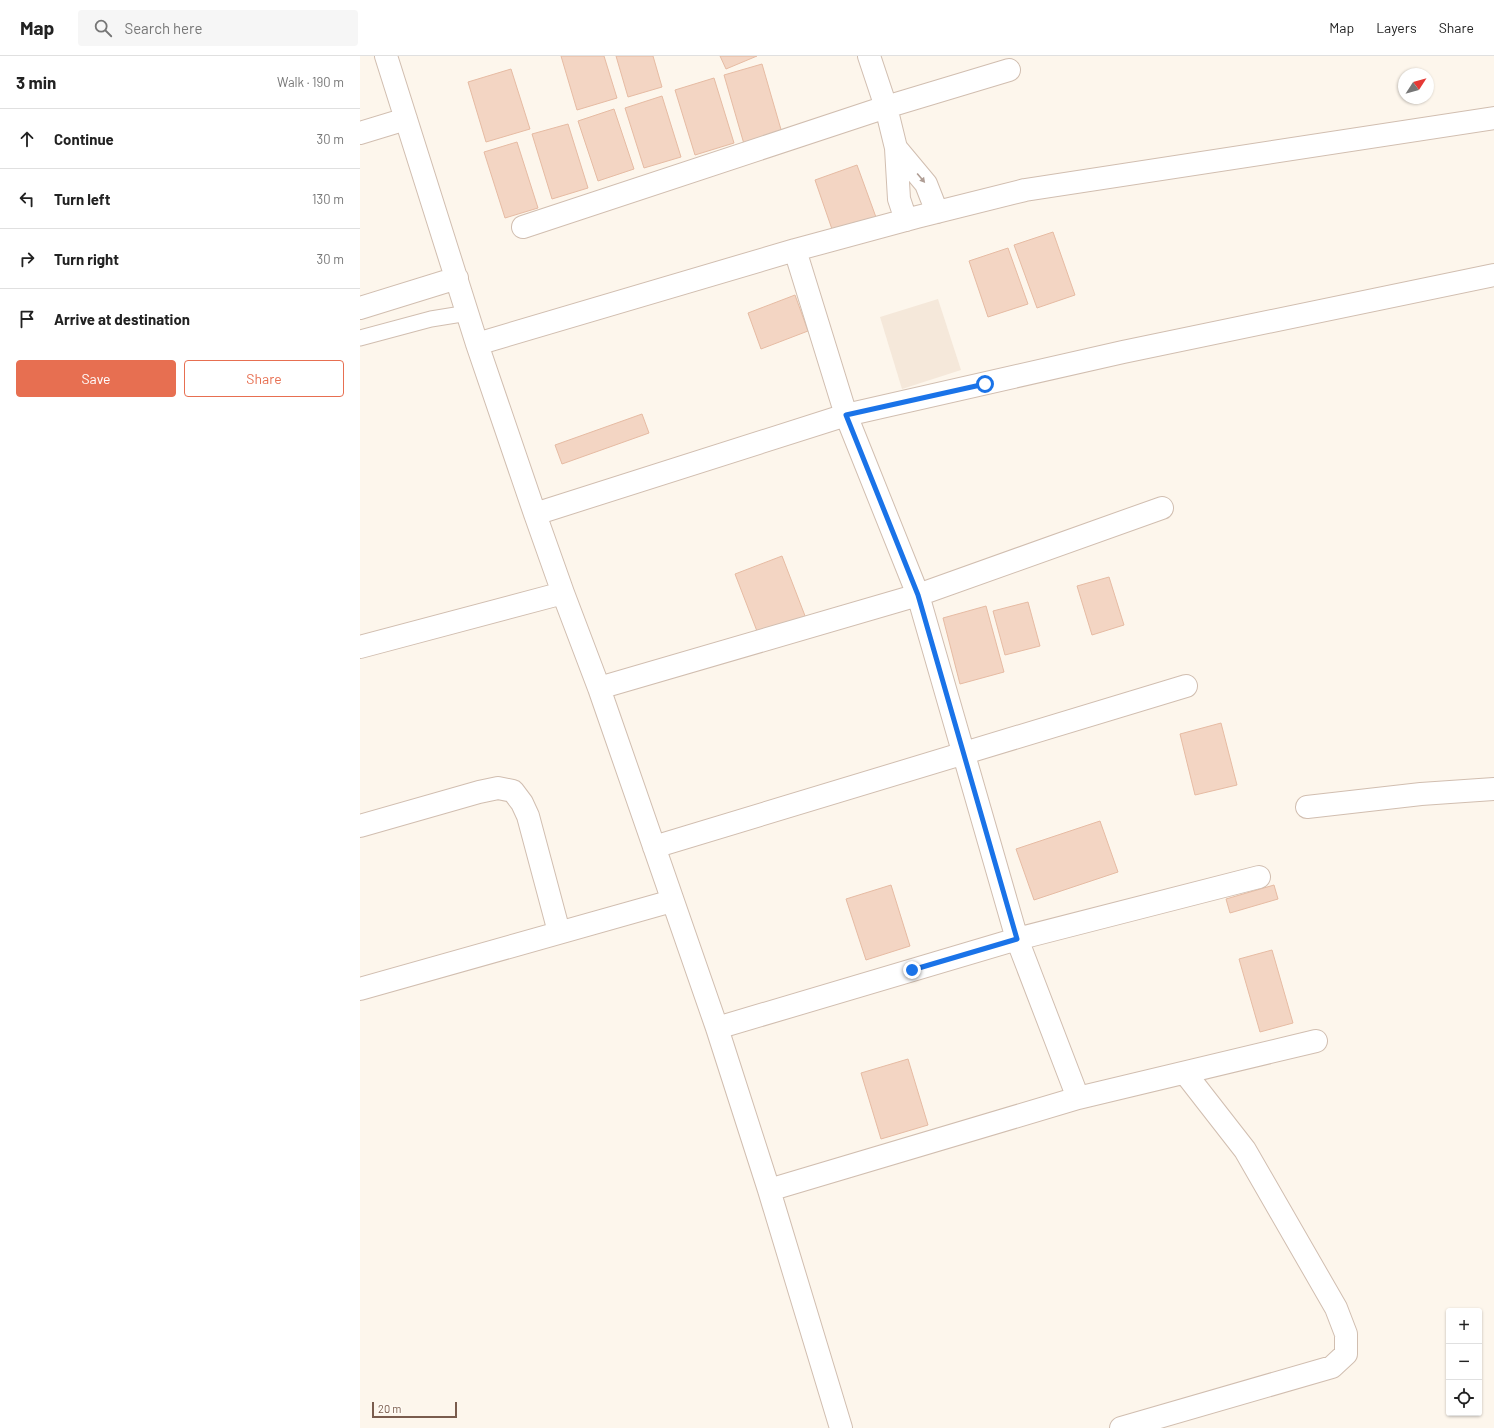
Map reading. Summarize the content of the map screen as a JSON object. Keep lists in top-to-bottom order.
{
  "scale_bar": "20 m",
  "north": "top right",
  "page": {
    "header": "Map",
    "search": "Search here",
    "nav": ["Map", "Layers", "Share"],
    "heading": ["3 min", "Walk · 190 m"],
    "list": [
      ["Continue", "30 m"],
      ["Turn left", "130 m"],
      ["Turn right", "30 m"],
      "Arrive at destination"
    ],
    "buttons": ["Save", "Share"],
    "map_buttons": ["+", "−"],
    "scale": "20 m"
  }
}
